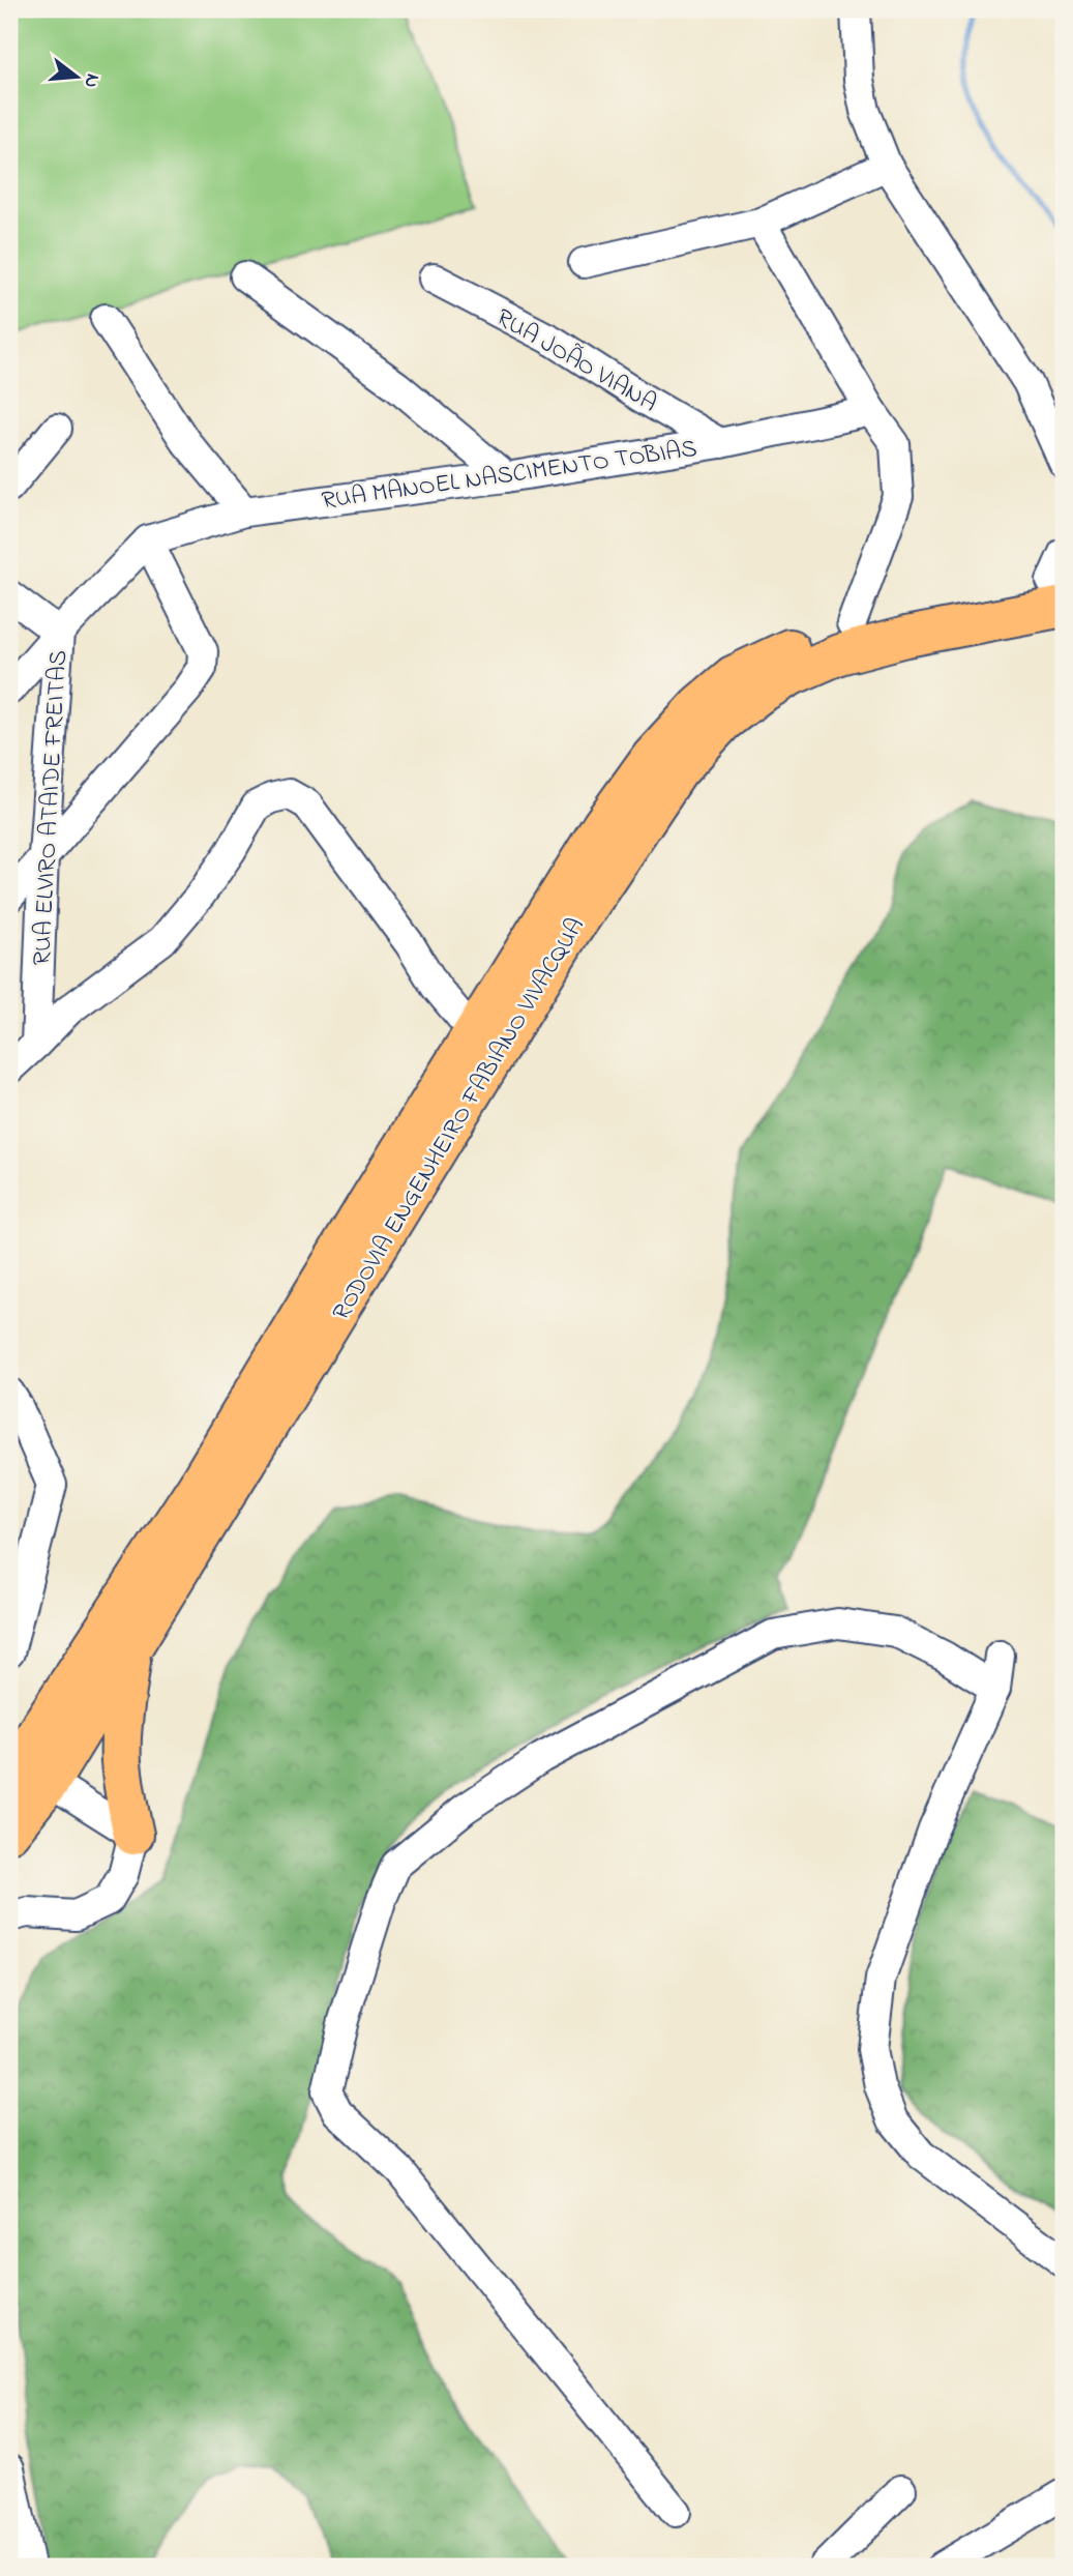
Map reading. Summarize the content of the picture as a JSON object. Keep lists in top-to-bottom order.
{
  "streets": {
    "highway": ["RODOVIA ENGENHEIRO FABIANO VIVACQUA"],
    "street": ["RUA JOÃO VIANA", "RUA MANOEL NASCIMENTO TOBIAS", "RUA ELVIRO ATAIDE FREITAS"]
  },
  "crossings": [
    ["RUA JOÃO VIANA", "RUA MANOEL NASCIMENTO TOBIAS"]
  ],
  "north": "right"
}
